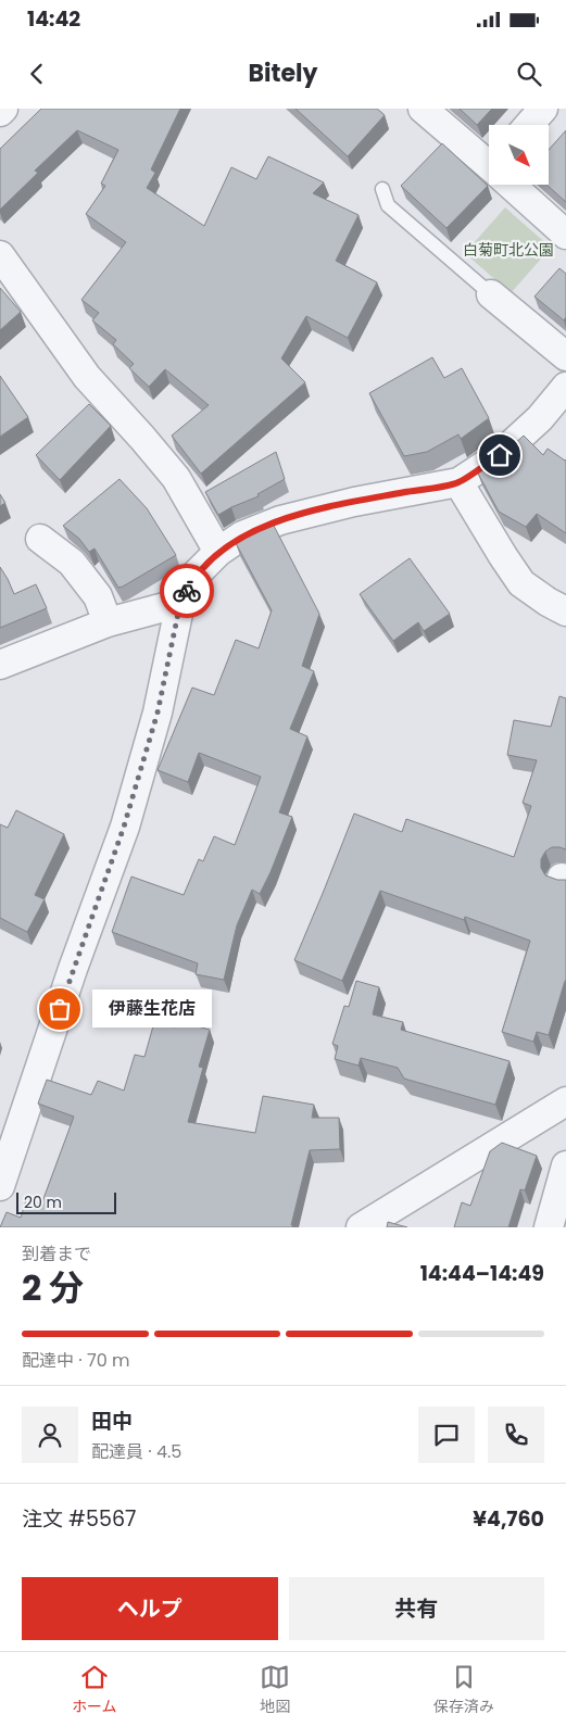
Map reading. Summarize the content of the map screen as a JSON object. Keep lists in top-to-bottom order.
{
  "parks": ["白菊町北公園"],
  "places": ["伊藤生花店"],
  "scale_bar": "20 m",
  "north": "bottom right",
  "page": {
    "status": "14:42",
    "header": "Bitely",
    "bubble": "伊藤生花店",
    "scale": "20 m",
    "heading": ["2 分", "到着まで", "14:44–14:49"],
    "panel": [
      "田中",
      "配達員 · 4.5",
      "注文 #5567",
      "¥4,760"
    ],
    "bar": "配達中 · 70 m",
    "buttons": ["ヘルプ", "共有"],
    "tabs": ["ホーム", "地図", "保存済み"]
  }
}
